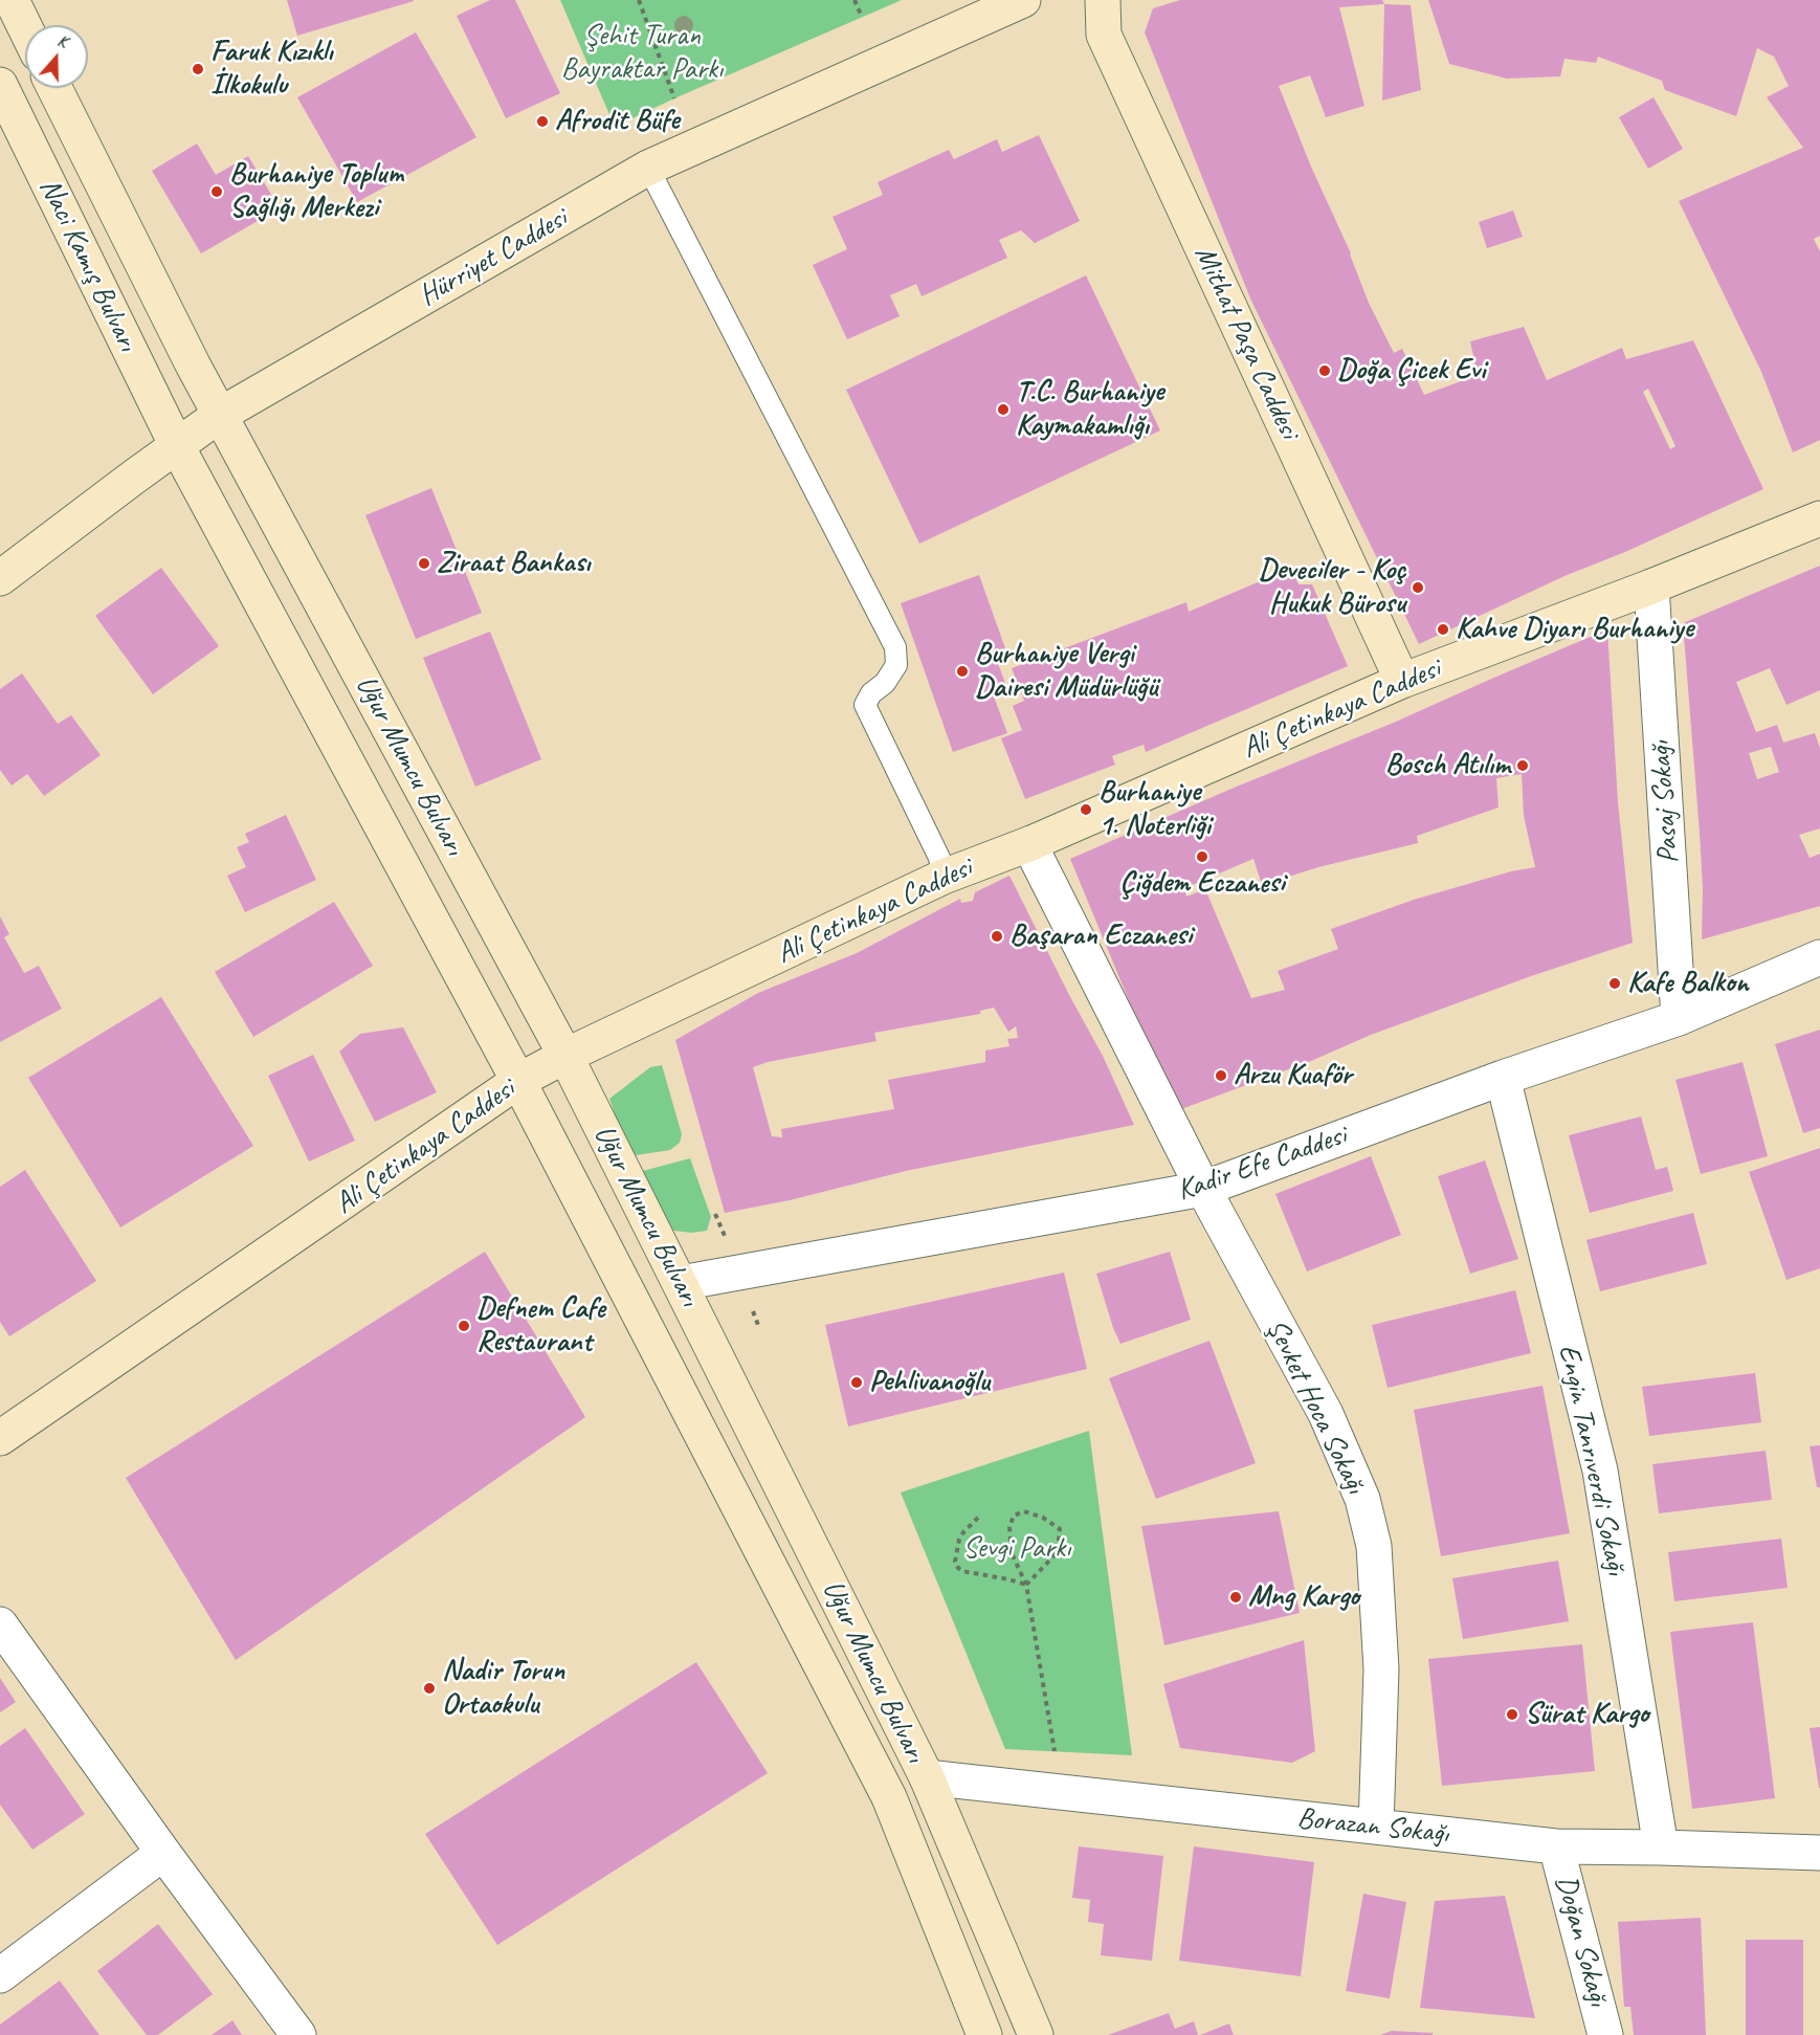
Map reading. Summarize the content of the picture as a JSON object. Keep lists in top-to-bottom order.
{
  "streets": {
    "street": [
      "Hürriyet Caddesi",
      "Naci Kamış Bulvarı",
      "Mithat Paşa Caddesi",
      "Ali Çetinkaya Caddesi",
      "Uğur Mumcu Bulvarı",
      "Pasaj Sokağı",
      "Kadir Efe Caddesi",
      "Şevket Hoca Sokağı",
      "Engin Tanrıverdi Sokağı",
      "Borazan Sokağı",
      "Doğan Sokağı"
    ]
  },
  "crossings": [
    ["Hürriyet Caddesi", "Naci Kamış Bulvarı"],
    ["Hürriyet Caddesi", "Uğur Mumcu Bulvarı"],
    ["Naci Kamış Bulvarı", "Uğur Mumcu Bulvarı"],
    ["Mithat Paşa Caddesi", "Ali Çetinkaya Caddesi"],
    ["Ali Çetinkaya Caddesi", "Uğur Mumcu Bulvarı"],
    ["Ali Çetinkaya Caddesi", "Pasaj Sokağı"],
    ["Ali Çetinkaya Caddesi", "Şevket Hoca Sokağı"],
    ["Uğur Mumcu Bulvarı", "Kadir Efe Caddesi"],
    ["Uğur Mumcu Bulvarı", "Borazan Sokağı"],
    ["Pasaj Sokağı", "Kadir Efe Caddesi"],
    ["Kadir Efe Caddesi", "Şevket Hoca Sokağı"],
    ["Kadir Efe Caddesi", "Engin Tanrıverdi Sokağı"],
    ["Şevket Hoca Sokağı", "Borazan Sokağı"],
    ["Engin Tanrıverdi Sokağı", "Borazan Sokağı"],
    ["Borazan Sokağı", "Doğan Sokağı"]
  ],
  "parks": ["Şehit Turan Bayraktar Parkı", "Sevgi Parkı"],
  "places": [
    "Faruk Kızıklı İlkokulu",
    "Afrodit Büfe",
    "Burhaniye Toplum Sağlığı Merkezi",
    "Doğa Çicek Evi",
    "T.C. Burhaniye Kaymakamlığı",
    "Ziraat Bankası",
    "Deveciler - Koç Hukuk Bürosu",
    "Kahve Diyarı Burhaniye",
    "Burhaniye Vergi Dairesi Müdürlüğü",
    "Bosch Atılım",
    "Burhaniye 1. Noterliği",
    "Çiğdem Eczanesi",
    "Başaran Eczanesi",
    "Kafe Balkon",
    "Arzu Kuaför",
    "Defnem Cafe Restaurant",
    "Pehlivanoğlu",
    "Mng Kargo",
    "Nadir Torun Ortaokulu",
    "Sürat Kargo"
  ],
  "north": "top"
}
